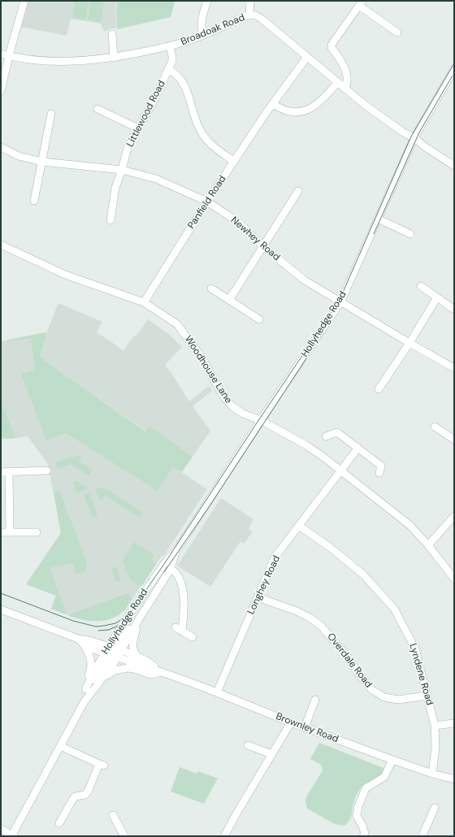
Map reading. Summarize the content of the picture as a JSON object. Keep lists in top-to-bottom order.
{
  "streets": {
    "street": [
      "Broadoak Road",
      "Littlewood Road",
      "Panfield Road",
      "Newhey Road",
      "Hollyhedge Road",
      "Woodhouse Lane",
      "Longhey Road",
      "Overdale Road",
      "Lyndene Road",
      "Brownley Road"
    ]
  },
  "crossings": [
    ["Broadoak Road", "Littlewood Road"],
    ["Broadoak Road", "Panfield Road"],
    ["Broadoak Road", "Hollyhedge Road"],
    ["Littlewood Road", "Newhey Road"],
    ["Panfield Road", "Newhey Road"],
    ["Panfield Road", "Woodhouse Lane"],
    ["Newhey Road", "Hollyhedge Road"],
    ["Hollyhedge Road", "Woodhouse Lane"],
    ["Hollyhedge Road", "Brownley Road"],
    ["Woodhouse Lane", "Longhey Road"],
    ["Longhey Road", "Overdale Road"],
    ["Longhey Road", "Lyndene Road"],
    ["Longhey Road", "Brownley Road"],
    ["Overdale Road", "Lyndene Road"],
    ["Lyndene Road", "Brownley Road"]
  ]
}
